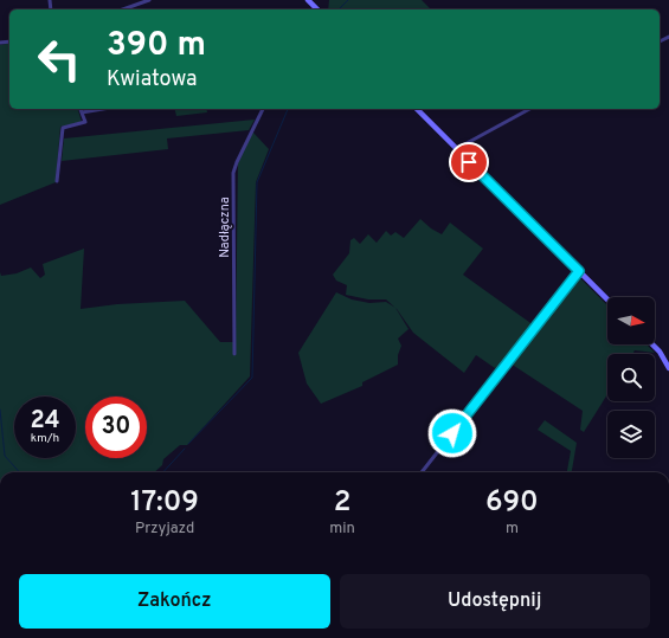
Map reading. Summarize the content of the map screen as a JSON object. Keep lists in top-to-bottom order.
{
  "streets": {
    "street": ["Nadłączna"]
  },
  "north": "right",
  "page": {
    "turn": ["390 m", "Kwiatowa"],
    "speed": "24 km/h",
    "limit": "30",
    "eta": [
      "17:09",
      "Przyjazd",
      "2",
      "min",
      "690",
      "m"
    ],
    "buttons": ["Zakończ", "Udostępnij"]
  }
}
